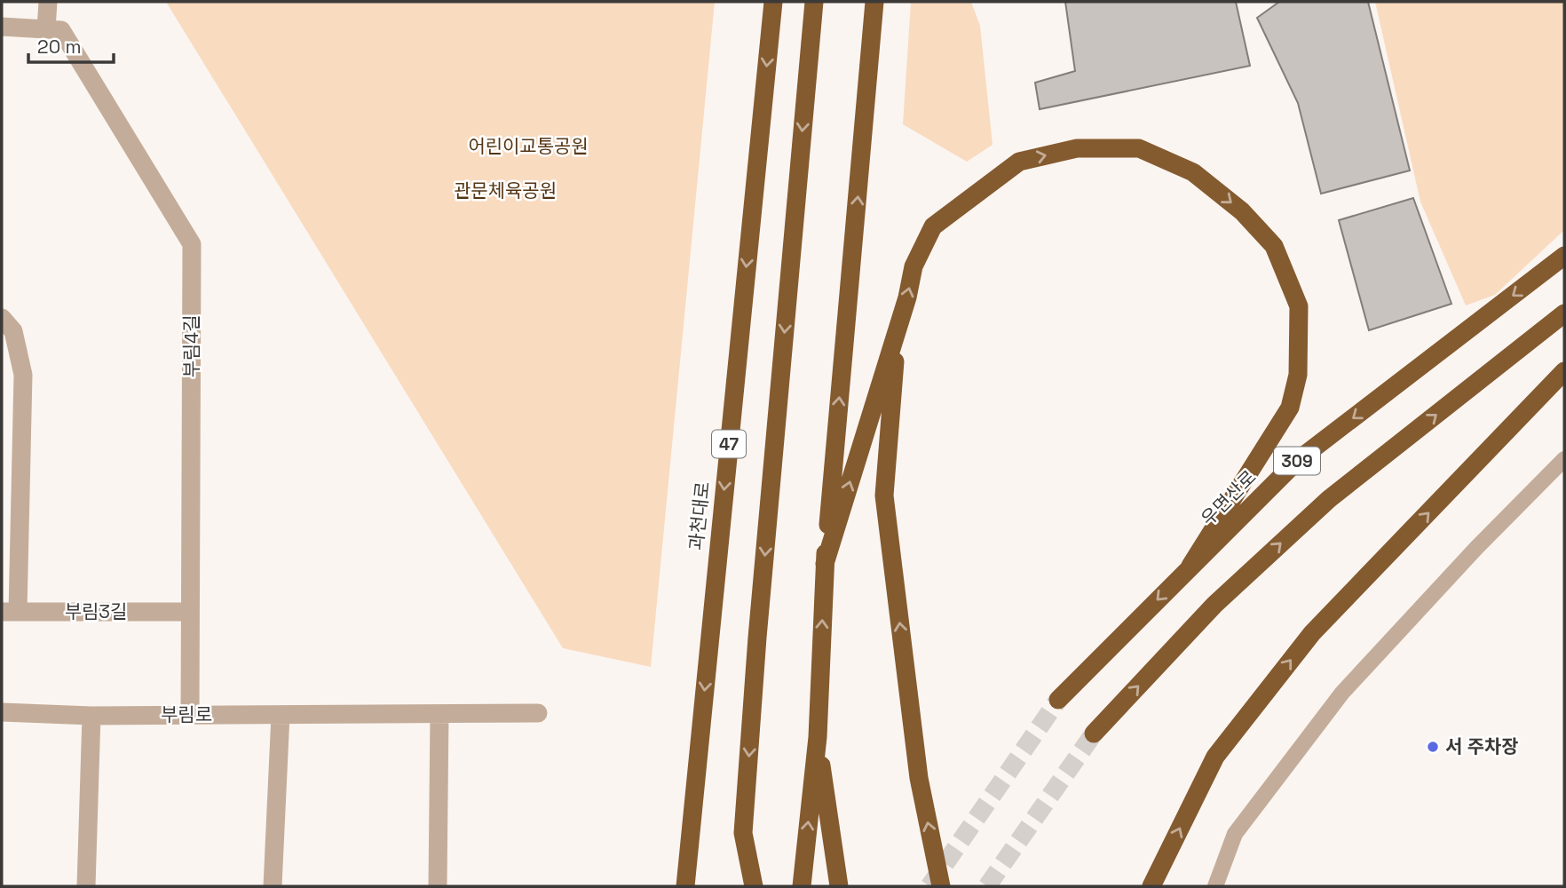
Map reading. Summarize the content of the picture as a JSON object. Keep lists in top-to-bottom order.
{
  "streets": {
    "highway": [
      "47",
      "309",
      "우면산로",
      "과천대로"
    ],
    "street": ["부림4길", "부림3길", "부림로"]
  },
  "crossings": [
    ["부림4길", "부림3길"],
    ["부림4길", "부림로"]
  ],
  "parks": ["어린이교통공원", "관문체육공원"],
  "places": ["서 주차장"],
  "scale_bar": "20 m"
}
